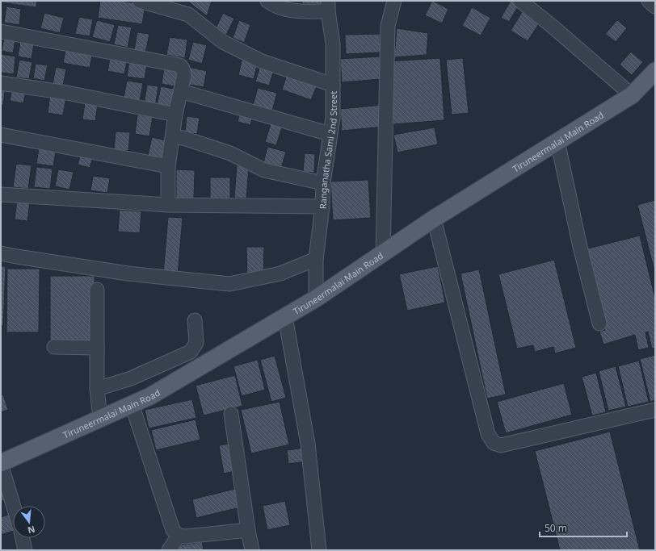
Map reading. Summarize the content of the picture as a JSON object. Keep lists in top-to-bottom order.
{
  "streets": {
    "main road": ["Tiruneermalai Main Road"],
    "street": ["Ranganatha Sami 2nd Street"]
  },
  "crossings": [
    ["Tiruneermalai Main Road", "Ranganatha Sami 2nd Street"]
  ],
  "scale_bar": "50 m",
  "north": "bottom"
}
